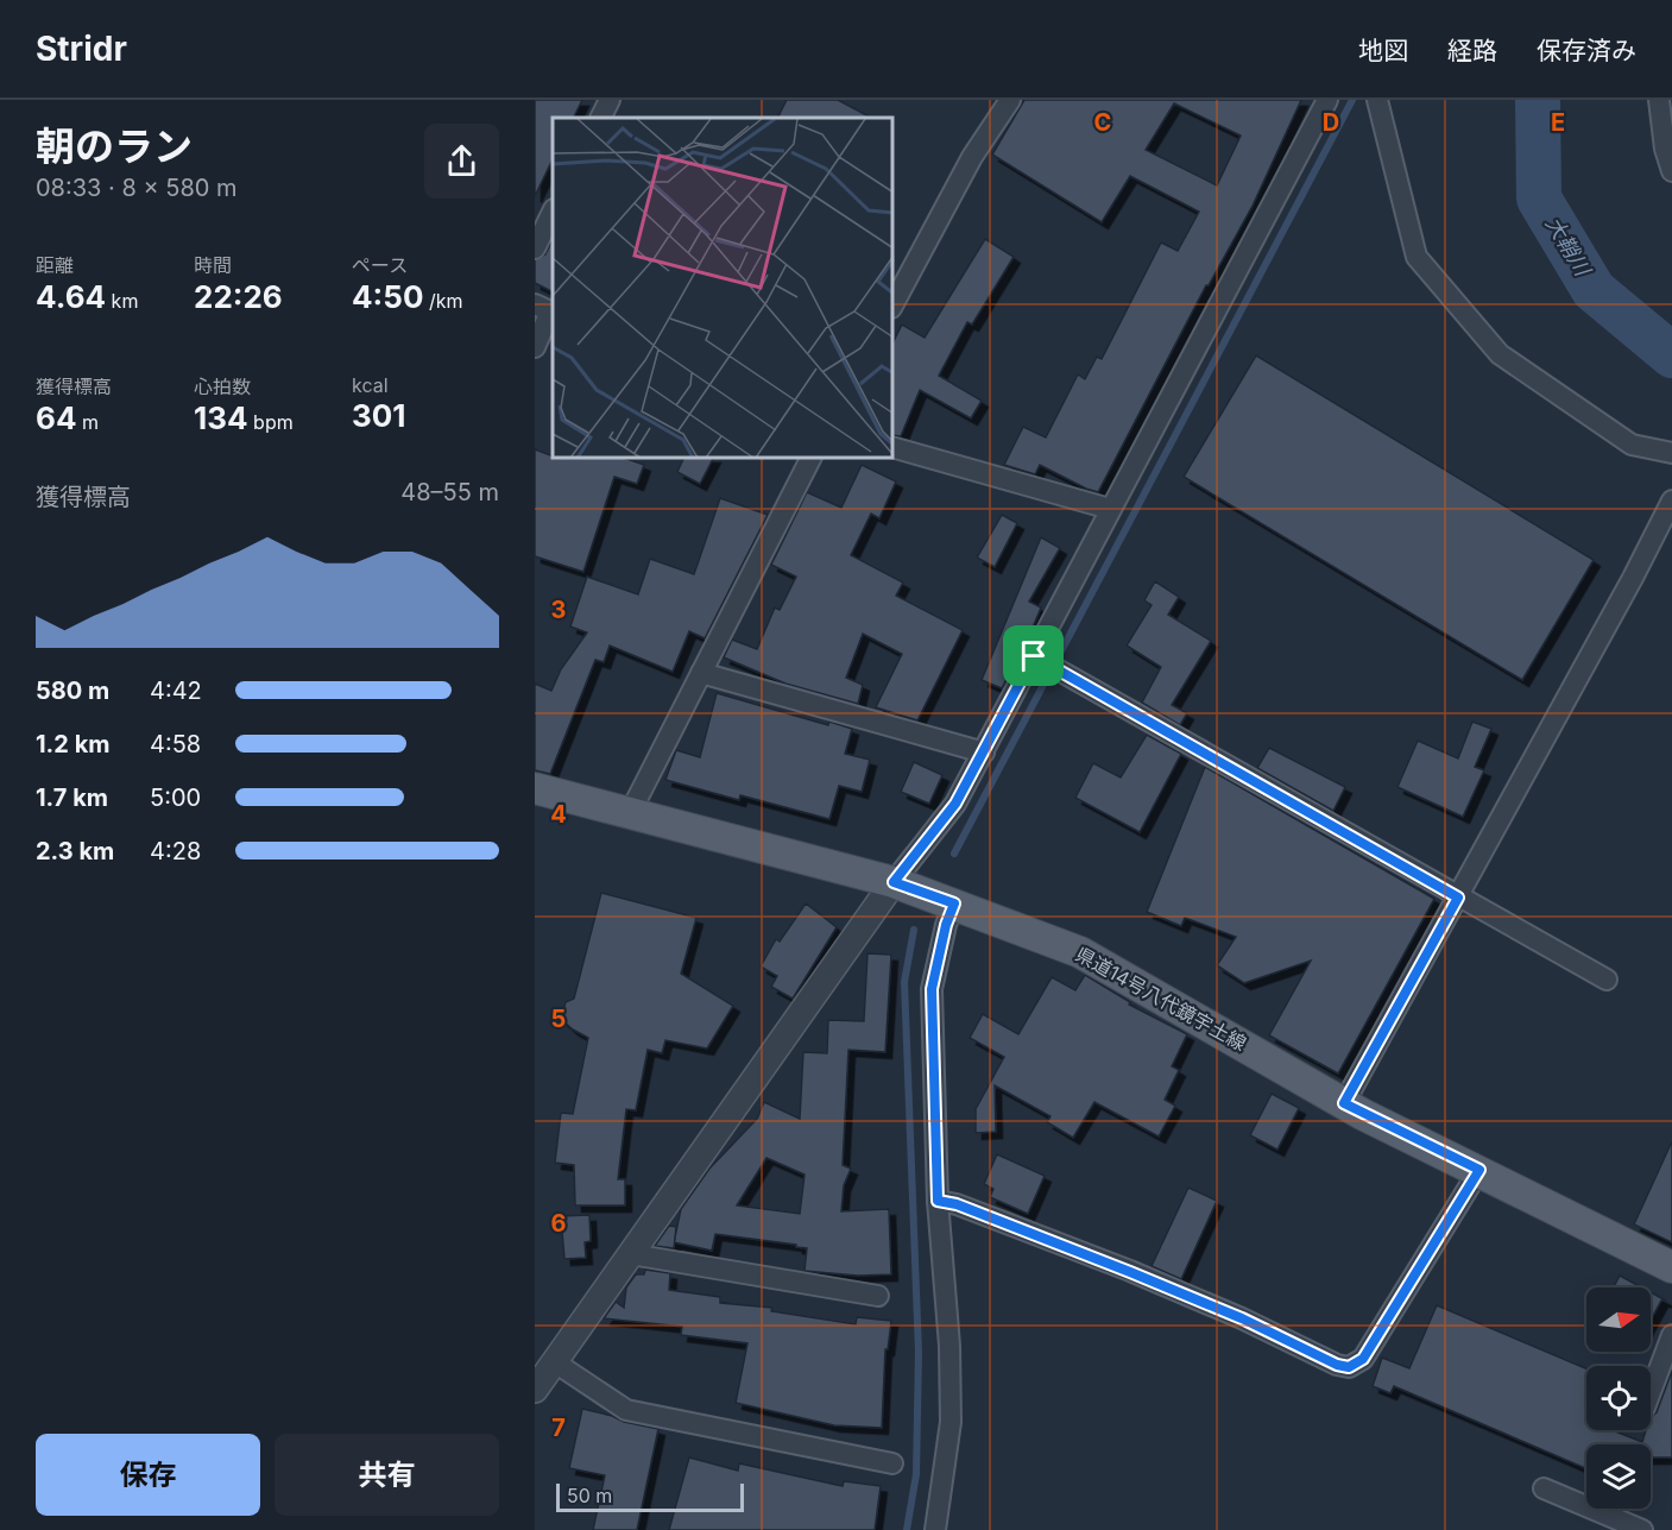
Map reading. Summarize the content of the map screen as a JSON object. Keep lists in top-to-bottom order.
{
  "streets": {
    "main road": ["県道14号八代鏡宇土線"]
  },
  "water": ["大鞘川"],
  "scale_bar": "50 m",
  "north": "right",
  "page": {
    "header": "Stridr",
    "nav": ["地図", "経路", "保存済み"],
    "heading": ["朝のラン", "08:33 · 8 × 580 m"],
    "stats": [
      ["距離", "4.64 km"],
      ["時間", "22:26"],
      ["ペース", "4:50 /km"],
      ["獲得標高", "64 m"],
      ["心拍数", "134 bpm"],
      ["kcal", "301"]
    ],
    "chart": ["獲得標高", "48–55 m"],
    "list": [
      {
        "name": "580 m",
        "note": "4:42"
      },
      {
        "name": "1.2 km",
        "note": "4:58"
      },
      {
        "name": "1.7 km",
        "note": "5:00"
      },
      {
        "name": "2.3 km",
        "note": "4:28"
      }
    ],
    "buttons": ["保存", "共有"],
    "scale": "50 m"
  },
  "grid": {
    "columns": ["C", "D", "E"],
    "rows": [
      "3",
      "4",
      "5",
      "6",
      "7"
    ]
  }
}
